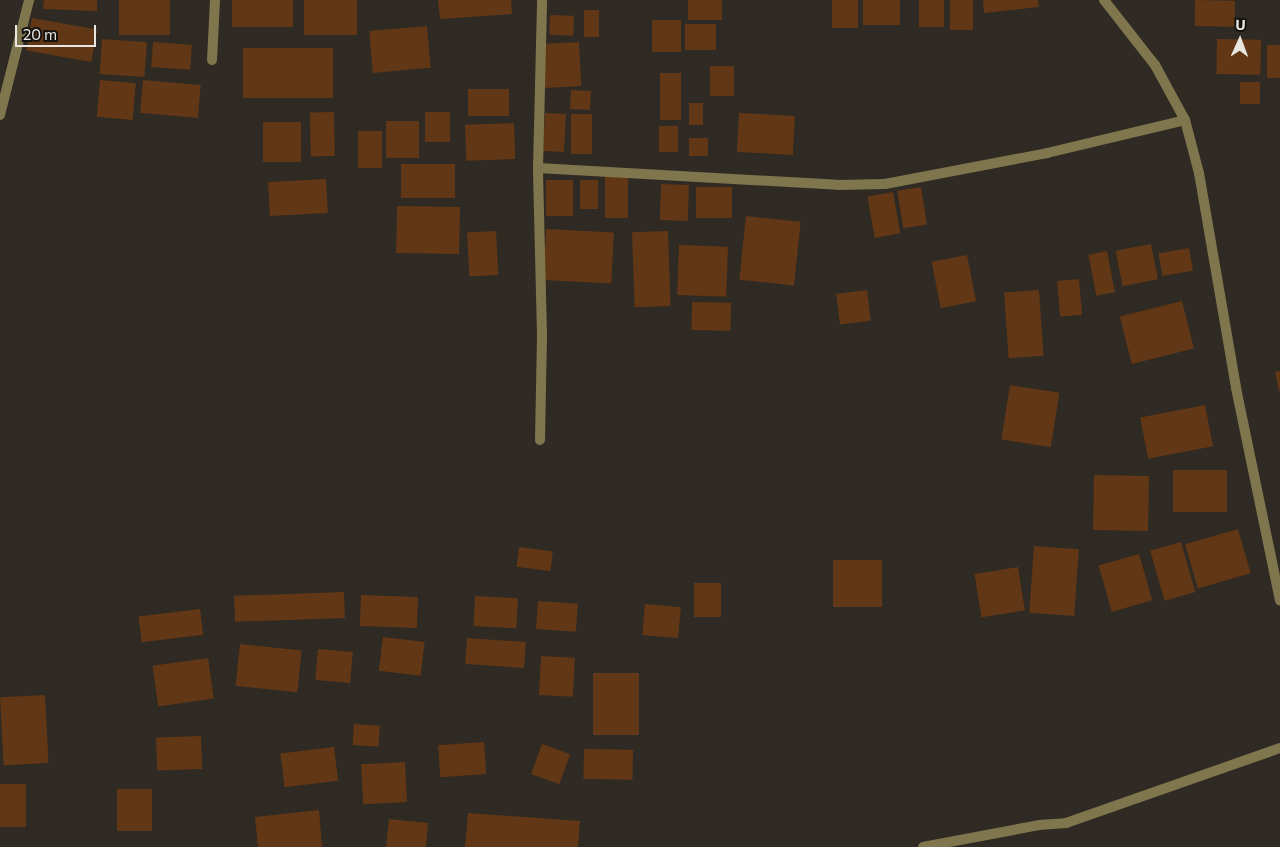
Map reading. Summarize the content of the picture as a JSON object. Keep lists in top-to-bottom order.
{
  "scale_bar": "20 m",
  "north": "top"
}
